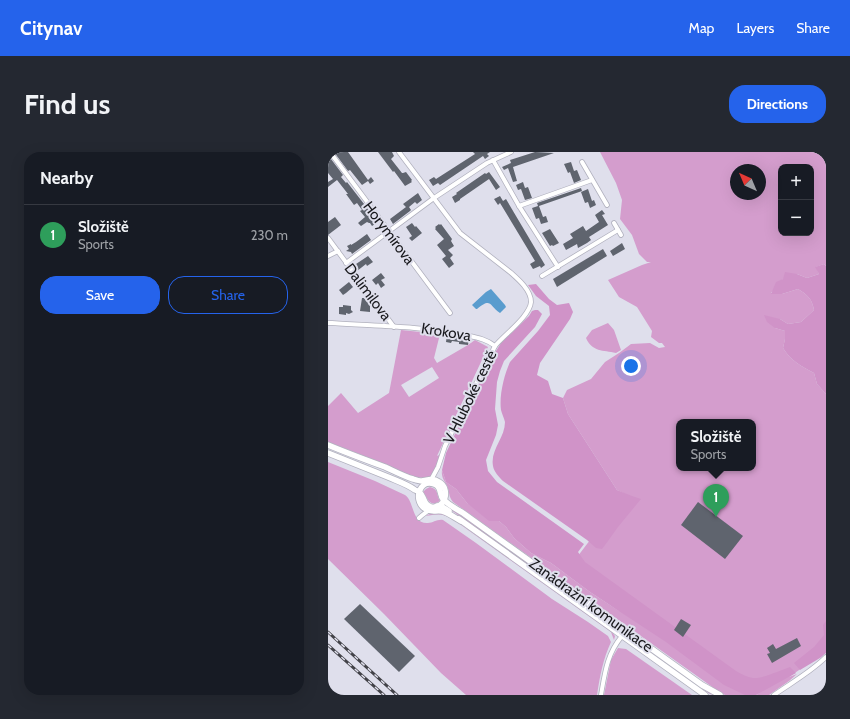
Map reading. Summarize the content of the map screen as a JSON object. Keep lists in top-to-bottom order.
{
  "streets": {
    "main road": ["Zanádražní komunikace"],
    "street": [
      "Horymírova",
      "Dalimilova",
      "Krokova",
      "V Hluboké cestě"
    ]
  },
  "crossings": [
    ["Dalimilova", "Krokova"],
    ["Krokova", "V Hluboké cestě"]
  ],
  "north": "top left",
  "page": {
    "header": "Citynav",
    "nav": ["Map", "Layers", "Share"],
    "buttons": [
      "Directions",
      ["Save", "Share"]
    ],
    "title": "Find us",
    "heading": "Nearby",
    "map_buttons": ["+", "−"],
    "list": [
      {
        "mark": "1",
        "name": "Složiště",
        "note": "Sports",
        "value": "230 m"
      }
    ],
    "popup": ["Složiště", "Sports"],
    "pins": "1"
  }
}
